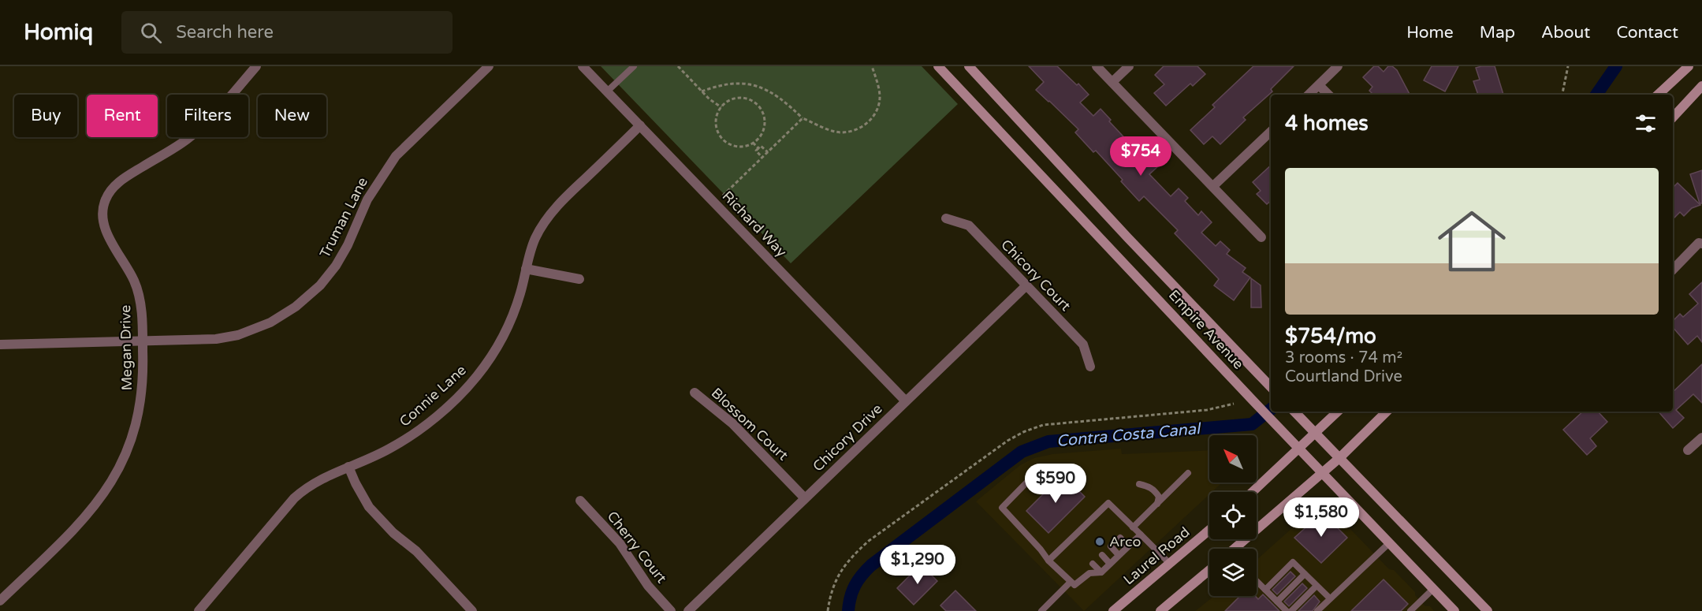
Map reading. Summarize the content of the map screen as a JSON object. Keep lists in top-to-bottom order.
{
  "streets": {
    "main road": ["Empire Avenue", "Laurel Road"],
    "street": [
      "Truman Lane",
      "Richard Way",
      "Chicory Court",
      "Megan Drive",
      "Connie Lane",
      "Blossom Court",
      "Chicory Drive",
      "Cherry Court"
    ]
  },
  "crossings": [
    ["Truman Lane", "Megan Drive"],
    ["Richard Way", "Connie Lane"],
    ["Richard Way", "Chicory Drive"],
    ["Chicory Court", "Chicory Drive"],
    ["Blossom Court", "Chicory Drive"]
  ],
  "water": ["Contra Costa Canal"],
  "places": ["Arco"],
  "north": "top left",
  "page": {
    "header": "Homiq",
    "search": "Search here",
    "nav": [
      "Home",
      "Map",
      "About",
      "Contact"
    ],
    "chip": [
      "Buy",
      "Rent",
      "Filters",
      "New"
    ],
    "heading": "4 homes",
    "price": [
      "$754",
      "$590",
      "$1,580",
      "$1,290"
    ],
    "list": [
      {
        "name": "$754/mo",
        "note": "3 rooms · 74 m² · Courtland Drive"
      }
    ]
  }
}
